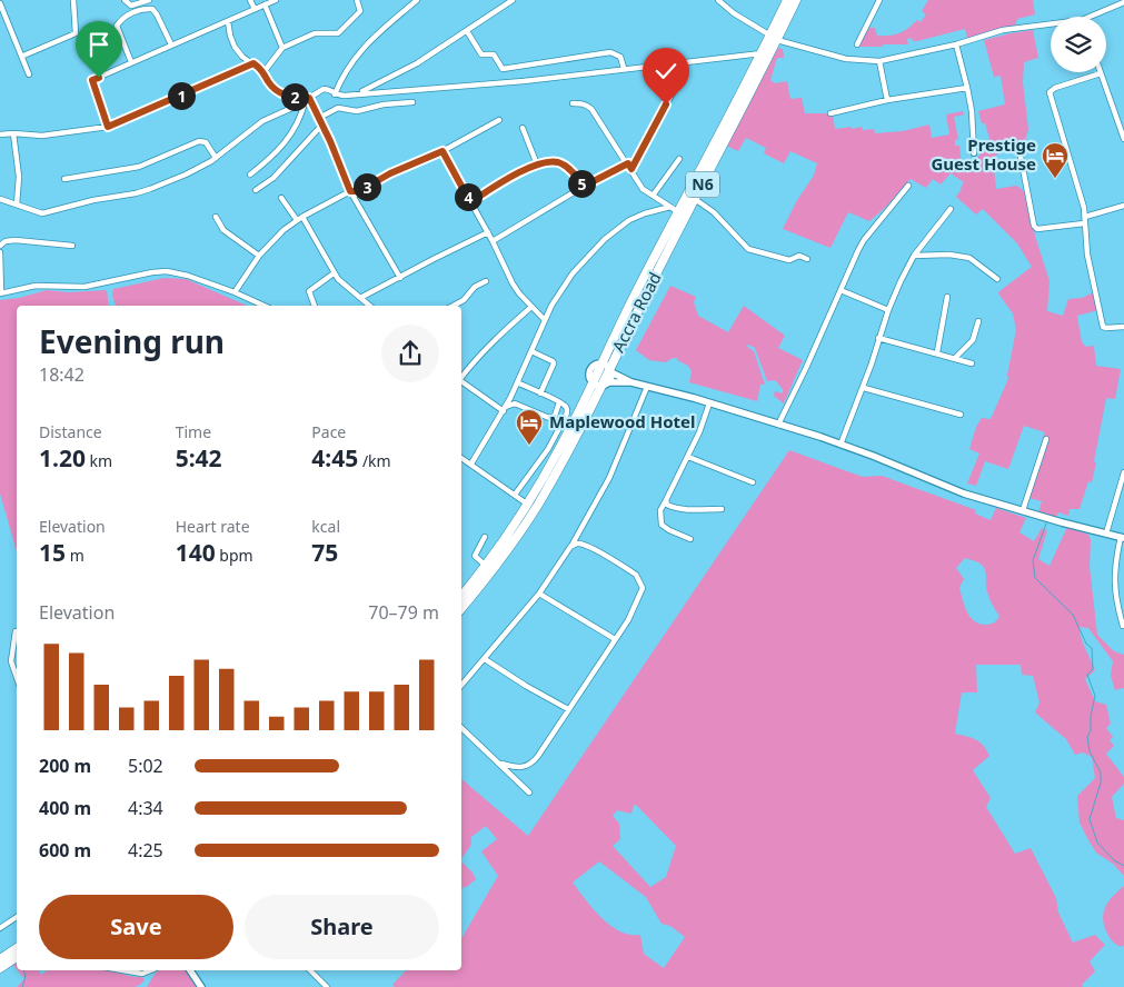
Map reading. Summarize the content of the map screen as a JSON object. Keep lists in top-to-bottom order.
{
  "streets": {
    "highway": ["N6", "Accra Road"]
  },
  "places": {
    "hotel": ["Prestige Guest House", "Maplewood Hotel"]
  },
  "page": {
    "pins": [
      "1",
      "2",
      "5",
      "3",
      "4"
    ],
    "heading": ["Evening run", "18:42"],
    "stats": [
      ["Distance", "1.20 km"],
      ["Time", "5:42"],
      ["Pace", "4:45 /km"],
      ["Elevation", "15 m"],
      ["Heart rate", "140 bpm"],
      ["kcal", "75"]
    ],
    "chart": ["Elevation", "70–79 m"],
    "list": [
      {
        "name": "200 m",
        "note": "5:02"
      },
      {
        "name": "400 m",
        "note": "4:34"
      },
      {
        "name": "600 m",
        "note": "4:25"
      }
    ],
    "buttons": ["Save", "Share"]
  }
}
